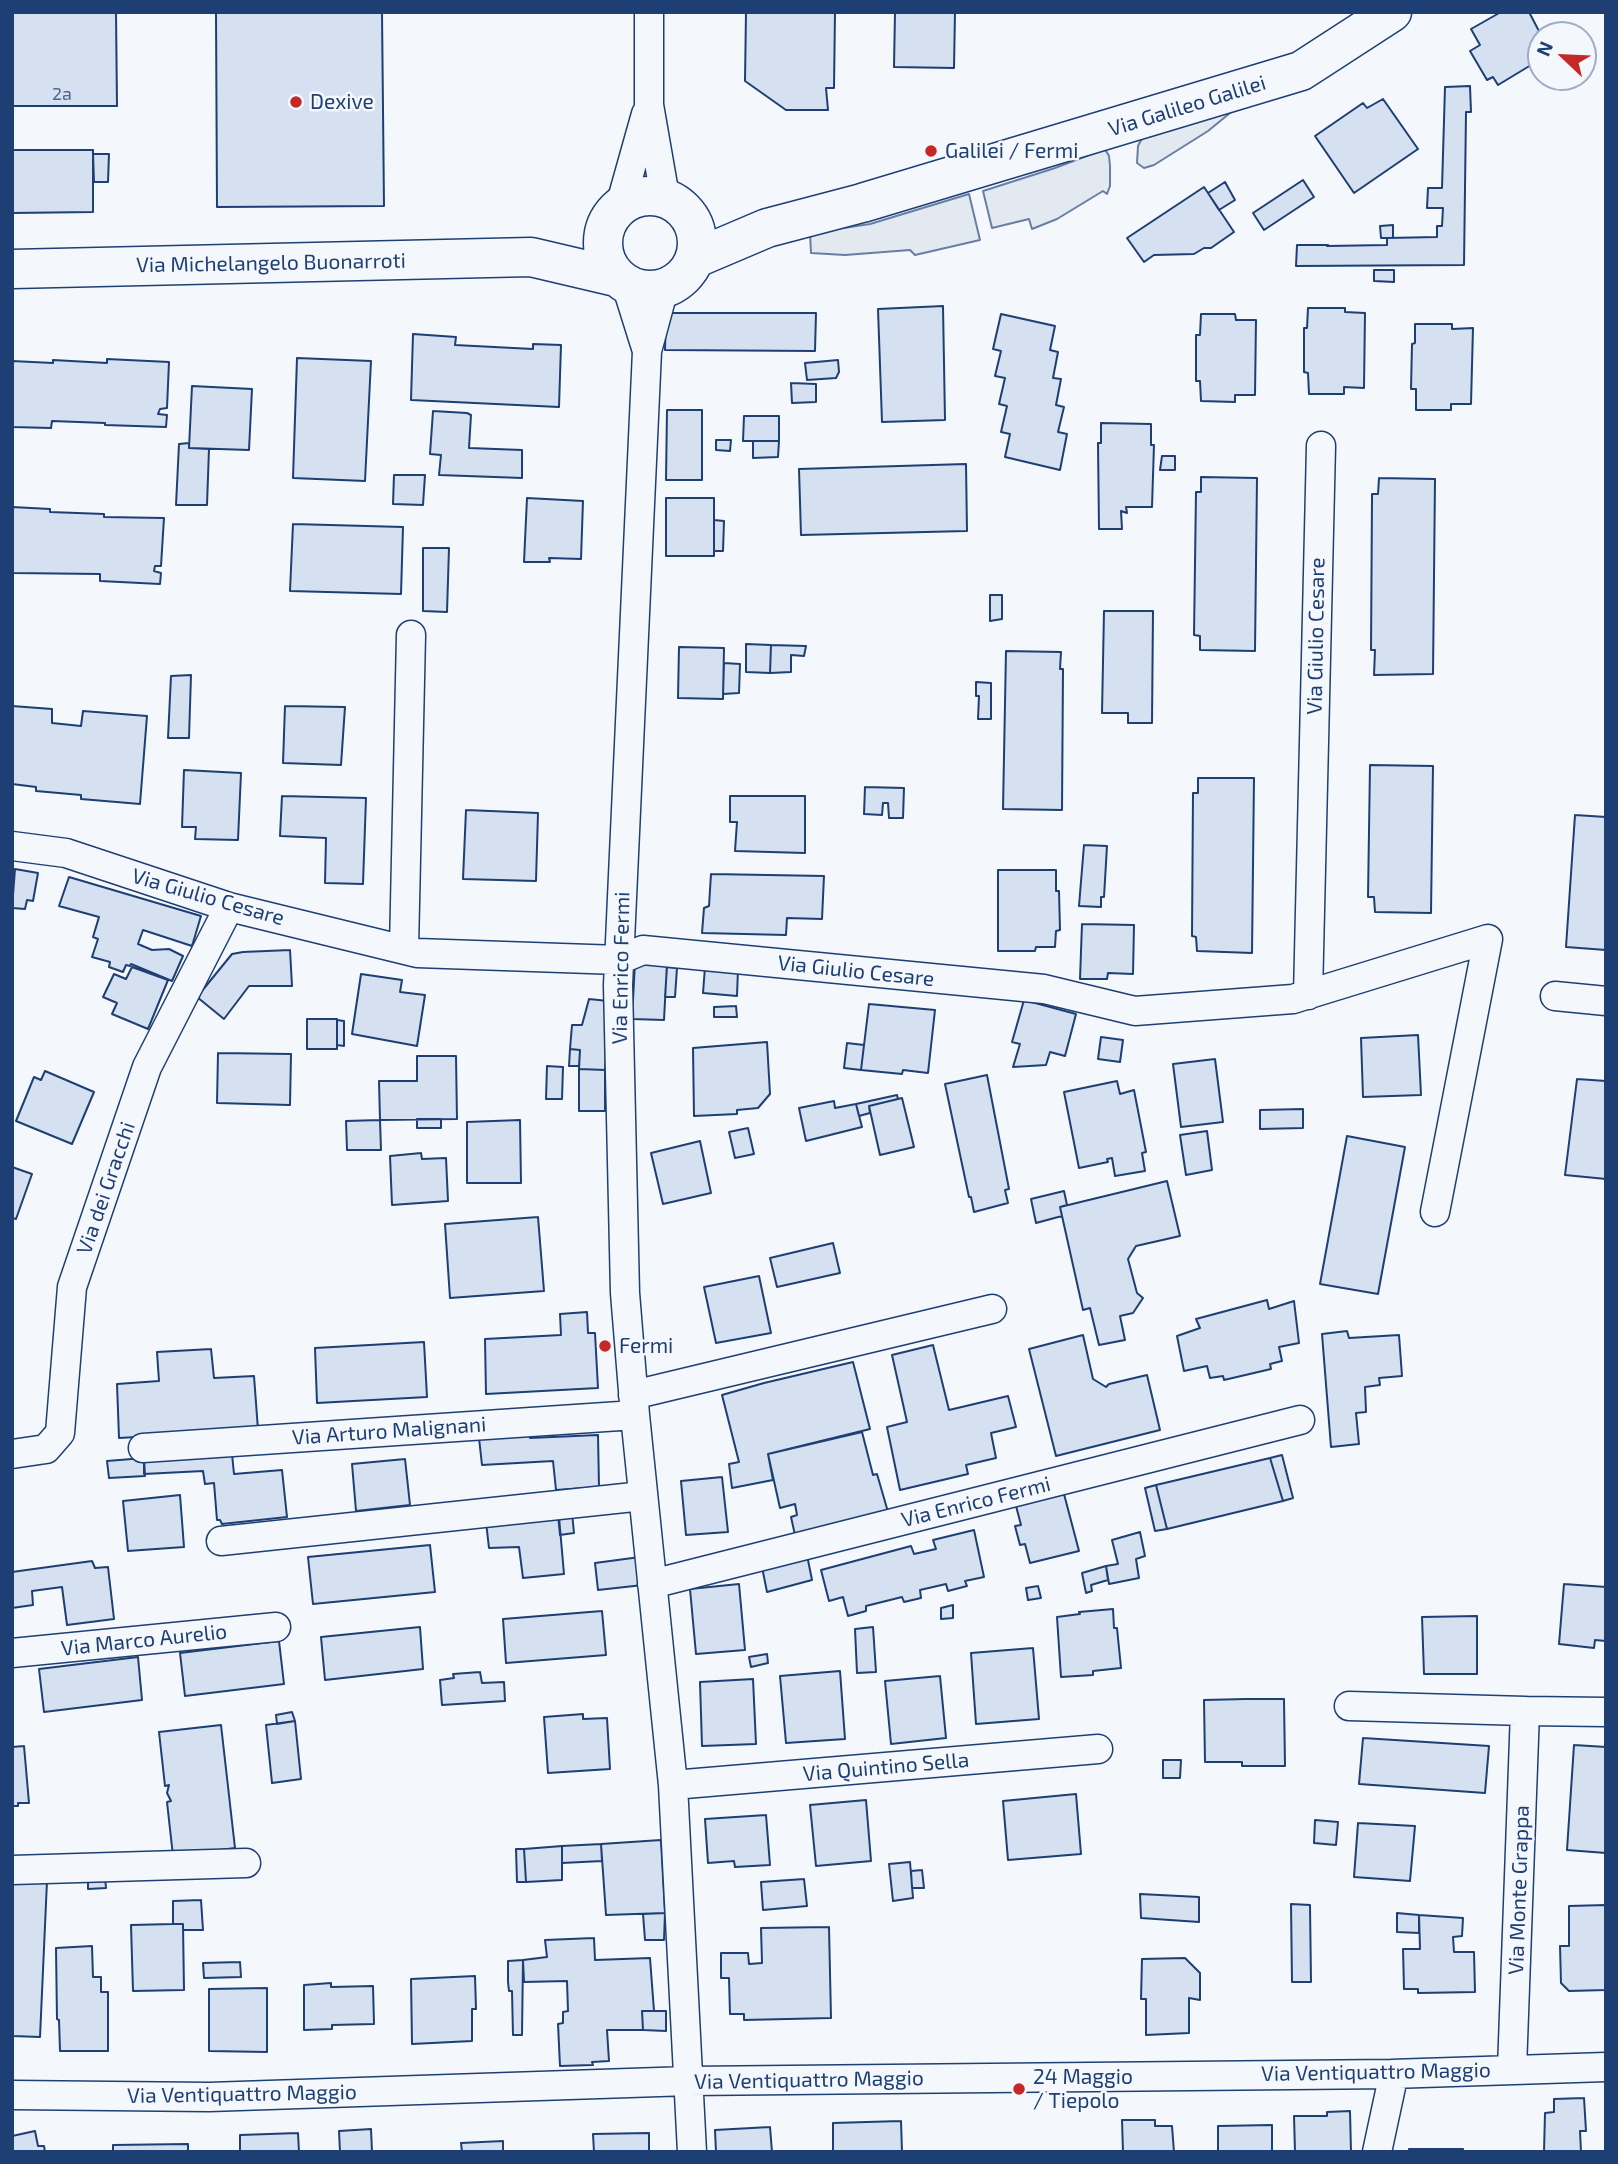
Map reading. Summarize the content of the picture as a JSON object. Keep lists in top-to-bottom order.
{
  "streets": {
    "street": [
      "Via Galileo Galilei",
      "Via Michelangelo Buonarroti",
      "Via Giulio Cesare",
      "Via Enrico Fermi",
      "Via dei Gracchi",
      "Via Arturo Malignani",
      "Via Marco Aurelio",
      "Via Quintino Sella",
      "Via Monte Grappa",
      "Via Ventiquattro Maggio"
    ]
  },
  "crossings": [
    ["Via Galileo Galilei", "Via Michelangelo Buonarroti"],
    ["Via Galileo Galilei", "Via Enrico Fermi"],
    ["Via Michelangelo Buonarroti", "Via Enrico Fermi"],
    ["Via Giulio Cesare", "Via Enrico Fermi"],
    ["Via Giulio Cesare", "Via dei Gracchi"],
    ["Via Enrico Fermi", "Via Arturo Malignani"],
    ["Via Enrico Fermi", "Via Quintino Sella"],
    ["Via Enrico Fermi", "Via Ventiquattro Maggio"],
    ["Via Monte Grappa", "Via Ventiquattro Maggio"]
  ],
  "places": [
    "Dexive",
    "Galilei / Fermi",
    "Fermi",
    "24 Maggio / Tiepolo"
  ],
  "house_numbers": ["2a"],
  "north": "top left"
}
